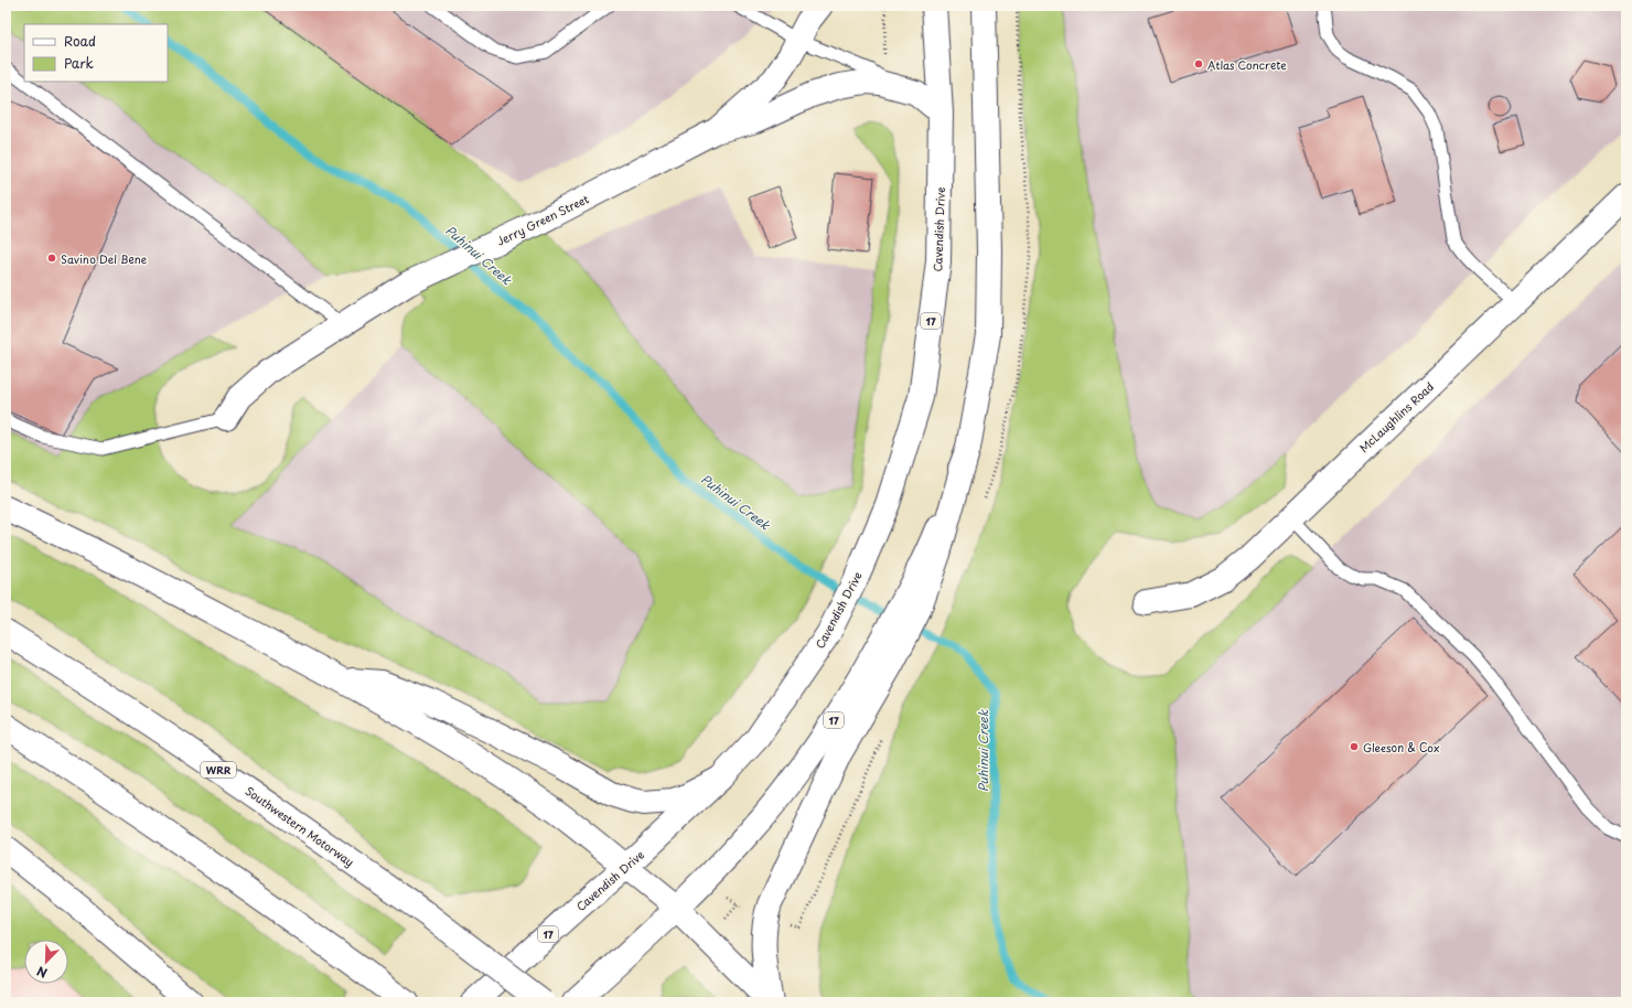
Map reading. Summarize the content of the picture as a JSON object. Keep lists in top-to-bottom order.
{
  "streets": {
    "main road": [
      "Jerry Green Street",
      "Cavendish Drive",
      "17",
      "McLaughlins Road",
      "WRR",
      "Southwestern Motorway"
    ]
  },
  "crossings": [
    ["Jerry Green Street", "Cavendish Drive"],
    ["Jerry Green Street", "17"],
    ["Cavendish Drive", "17"]
  ],
  "water": ["Puhinui Creek"],
  "places": ["Atlas Concrete", "Savino Del Bene", "Gleeson & Cox"],
  "legend": ["Road", "Park"],
  "north": "bottom left"
}
